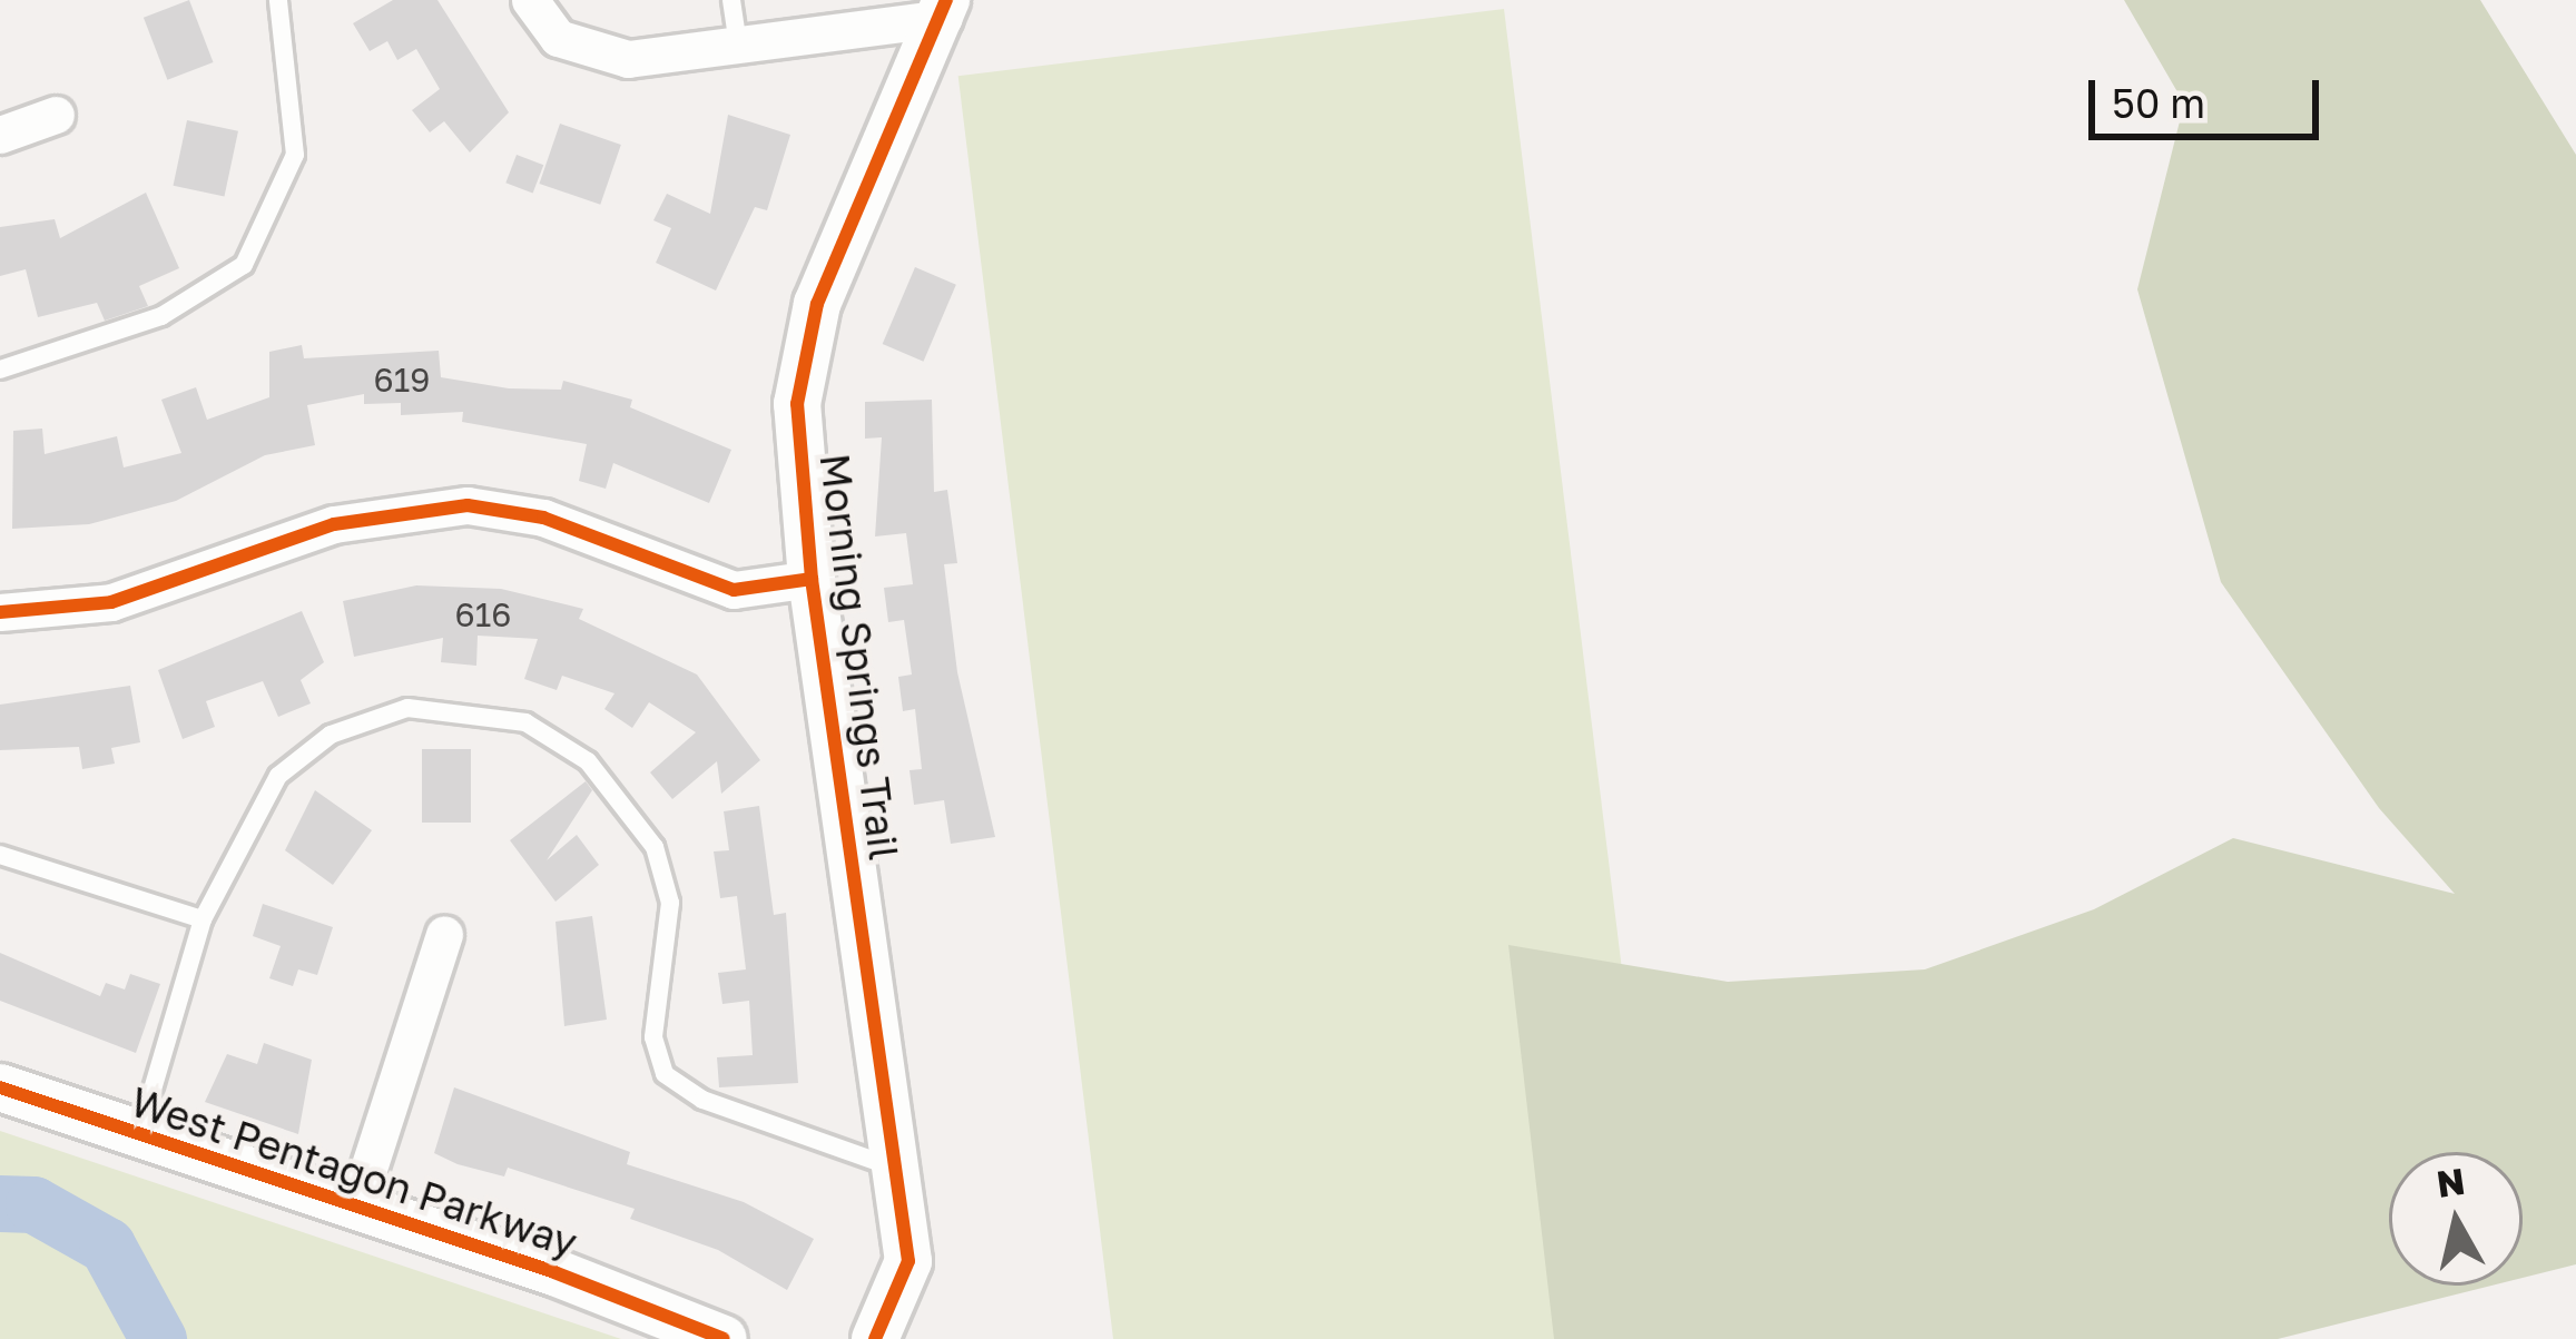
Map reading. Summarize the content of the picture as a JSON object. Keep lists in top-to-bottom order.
{
  "streets": {
    "street": ["Morning Springs Trail", "West Pentagon Parkway"]
  },
  "house_numbers": ["619", "616"],
  "scale_bar": "50 m",
  "north": "top"
}
